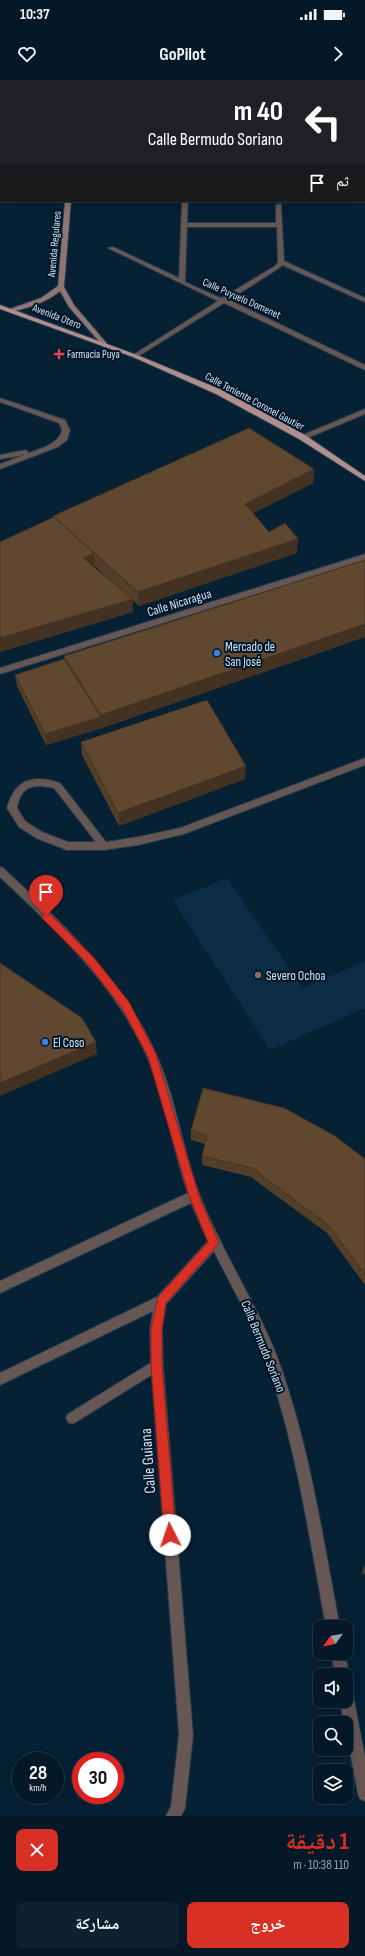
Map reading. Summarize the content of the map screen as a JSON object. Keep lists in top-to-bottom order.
{
  "streets": {
    "main road": ["Avenida Regulares", "Avenida Otero", "Calle Teniente Coronel Gautier"],
    "street": [
      "Calle Puyuelo Domenet",
      "Calle Nicaragua",
      "Calle Bermudo Soriano",
      "Calle Guiana"
    ]
  },
  "crossings": [
    ["Avenida Regulares", "Avenida Otero"],
    ["Avenida Regulares", "Calle Teniente Coronel Gautier"],
    ["Avenida Otero", "Calle Teniente Coronel Gautier"]
  ],
  "places": {
    "health": ["Farmacia Puya"],
    "other": ["Mercado de San José", "Severo Ochoa", "El Coso"]
  },
  "north": "bottom left",
  "page": {
    "status": "10:37",
    "header": "GoPilot",
    "turn": ["40 m", "Calle Bermudo Soriano"],
    "then": "ثم",
    "speed": "28 km/h",
    "limit": "30",
    "heading": ["1 دقيقة", "110 m · 10:38"],
    "buttons": ["خروج", "مشاركة"]
  }
}
